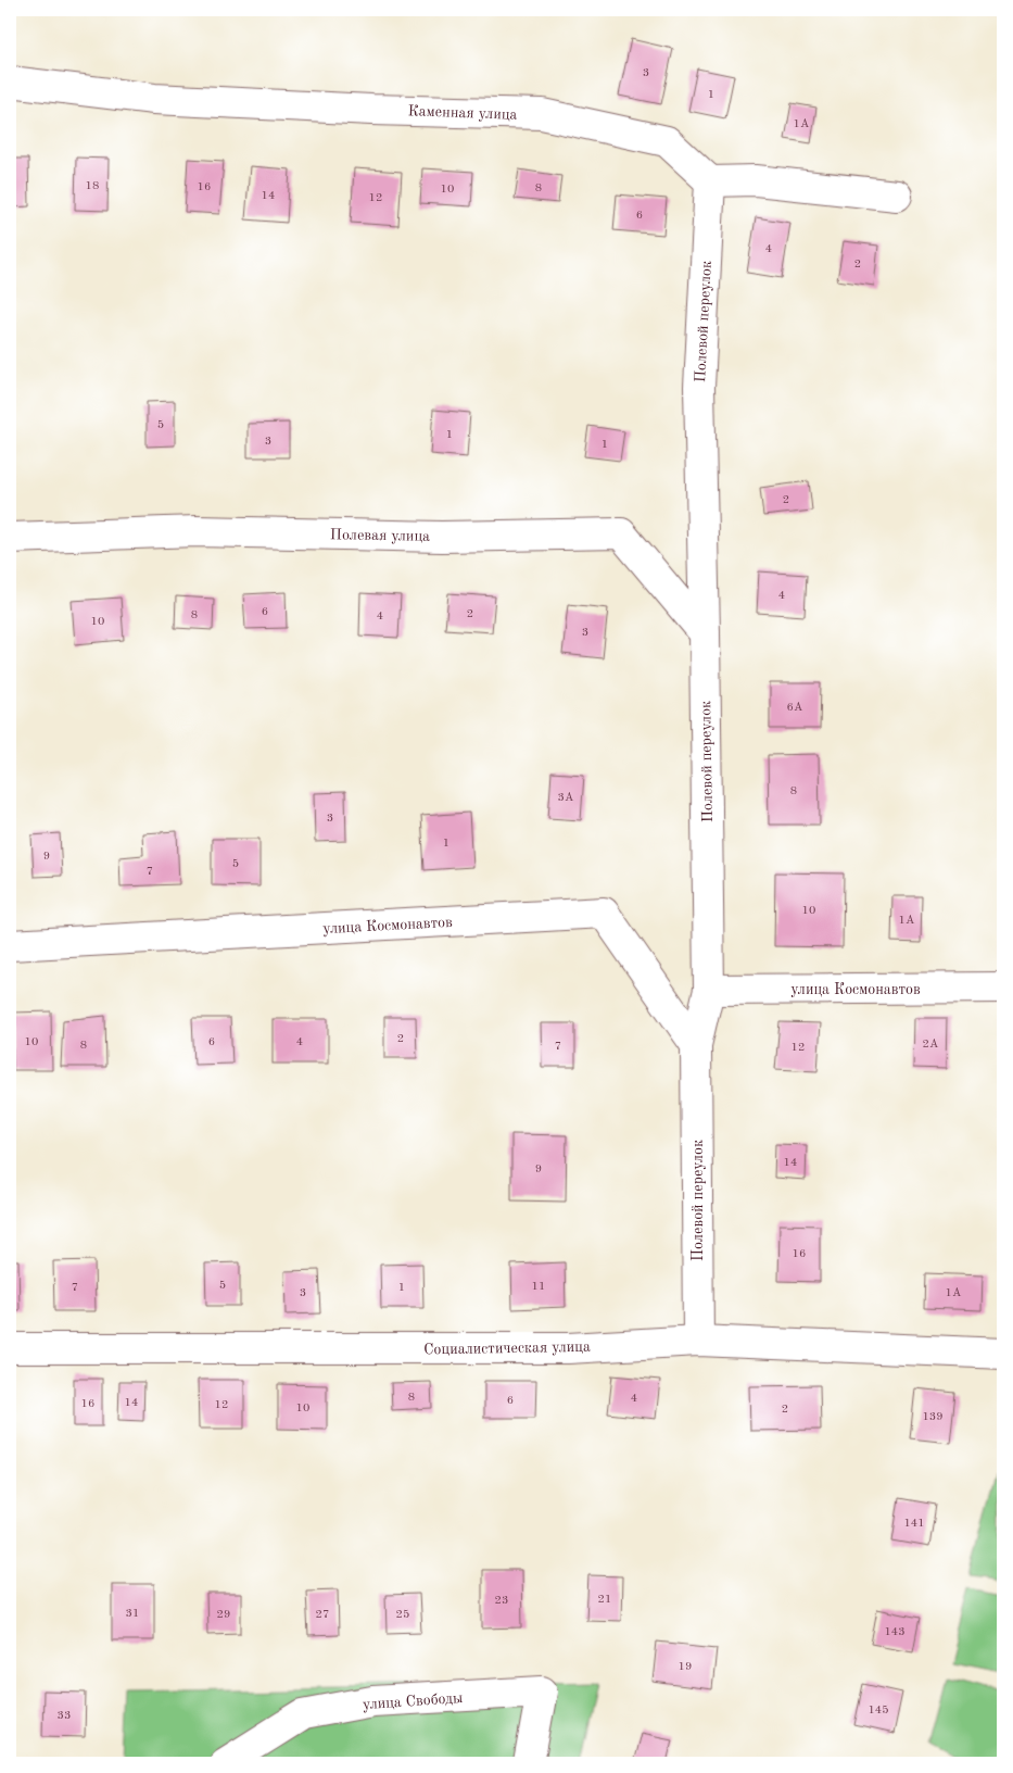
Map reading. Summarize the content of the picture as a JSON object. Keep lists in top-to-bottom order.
{
  "streets": {
    "street": [
      "Каменная улица",
      "Полевой переулок",
      "Полевая улица",
      "улица Космонавтов",
      "Социалистическая улица",
      "улица Свободы"
    ]
  },
  "crossings": [
    ["Каменная улица", "Полевой переулок"],
    ["Полевой переулок", "Полевая улица"],
    ["Полевой переулок", "улица Космонавтов"],
    ["Полевой переулок", "Социалистическая улица"]
  ],
  "house_numbers": [
    "3",
    "1",
    "1А",
    "18",
    "16",
    "8",
    "10",
    "14",
    "12",
    "6",
    "4",
    "2",
    "5",
    "1",
    "3",
    "1",
    "2",
    "4",
    "6",
    "2",
    "8",
    "4",
    "10",
    "3",
    "6А",
    "8",
    "3А",
    "3",
    "1",
    "9",
    "5",
    "7",
    "10",
    "1А",
    "2",
    "10",
    "6",
    "4",
    "2А",
    "8",
    "7",
    "12",
    "14",
    "9",
    "16",
    "5",
    "11",
    "7",
    "1",
    "3",
    "1А",
    "8",
    "4",
    "6",
    "14",
    "16",
    "12",
    "10",
    "2",
    "139",
    "141",
    "21",
    "23",
    "31",
    "29",
    "27",
    "25",
    "143",
    "19",
    "145",
    "33"
  ]
}
